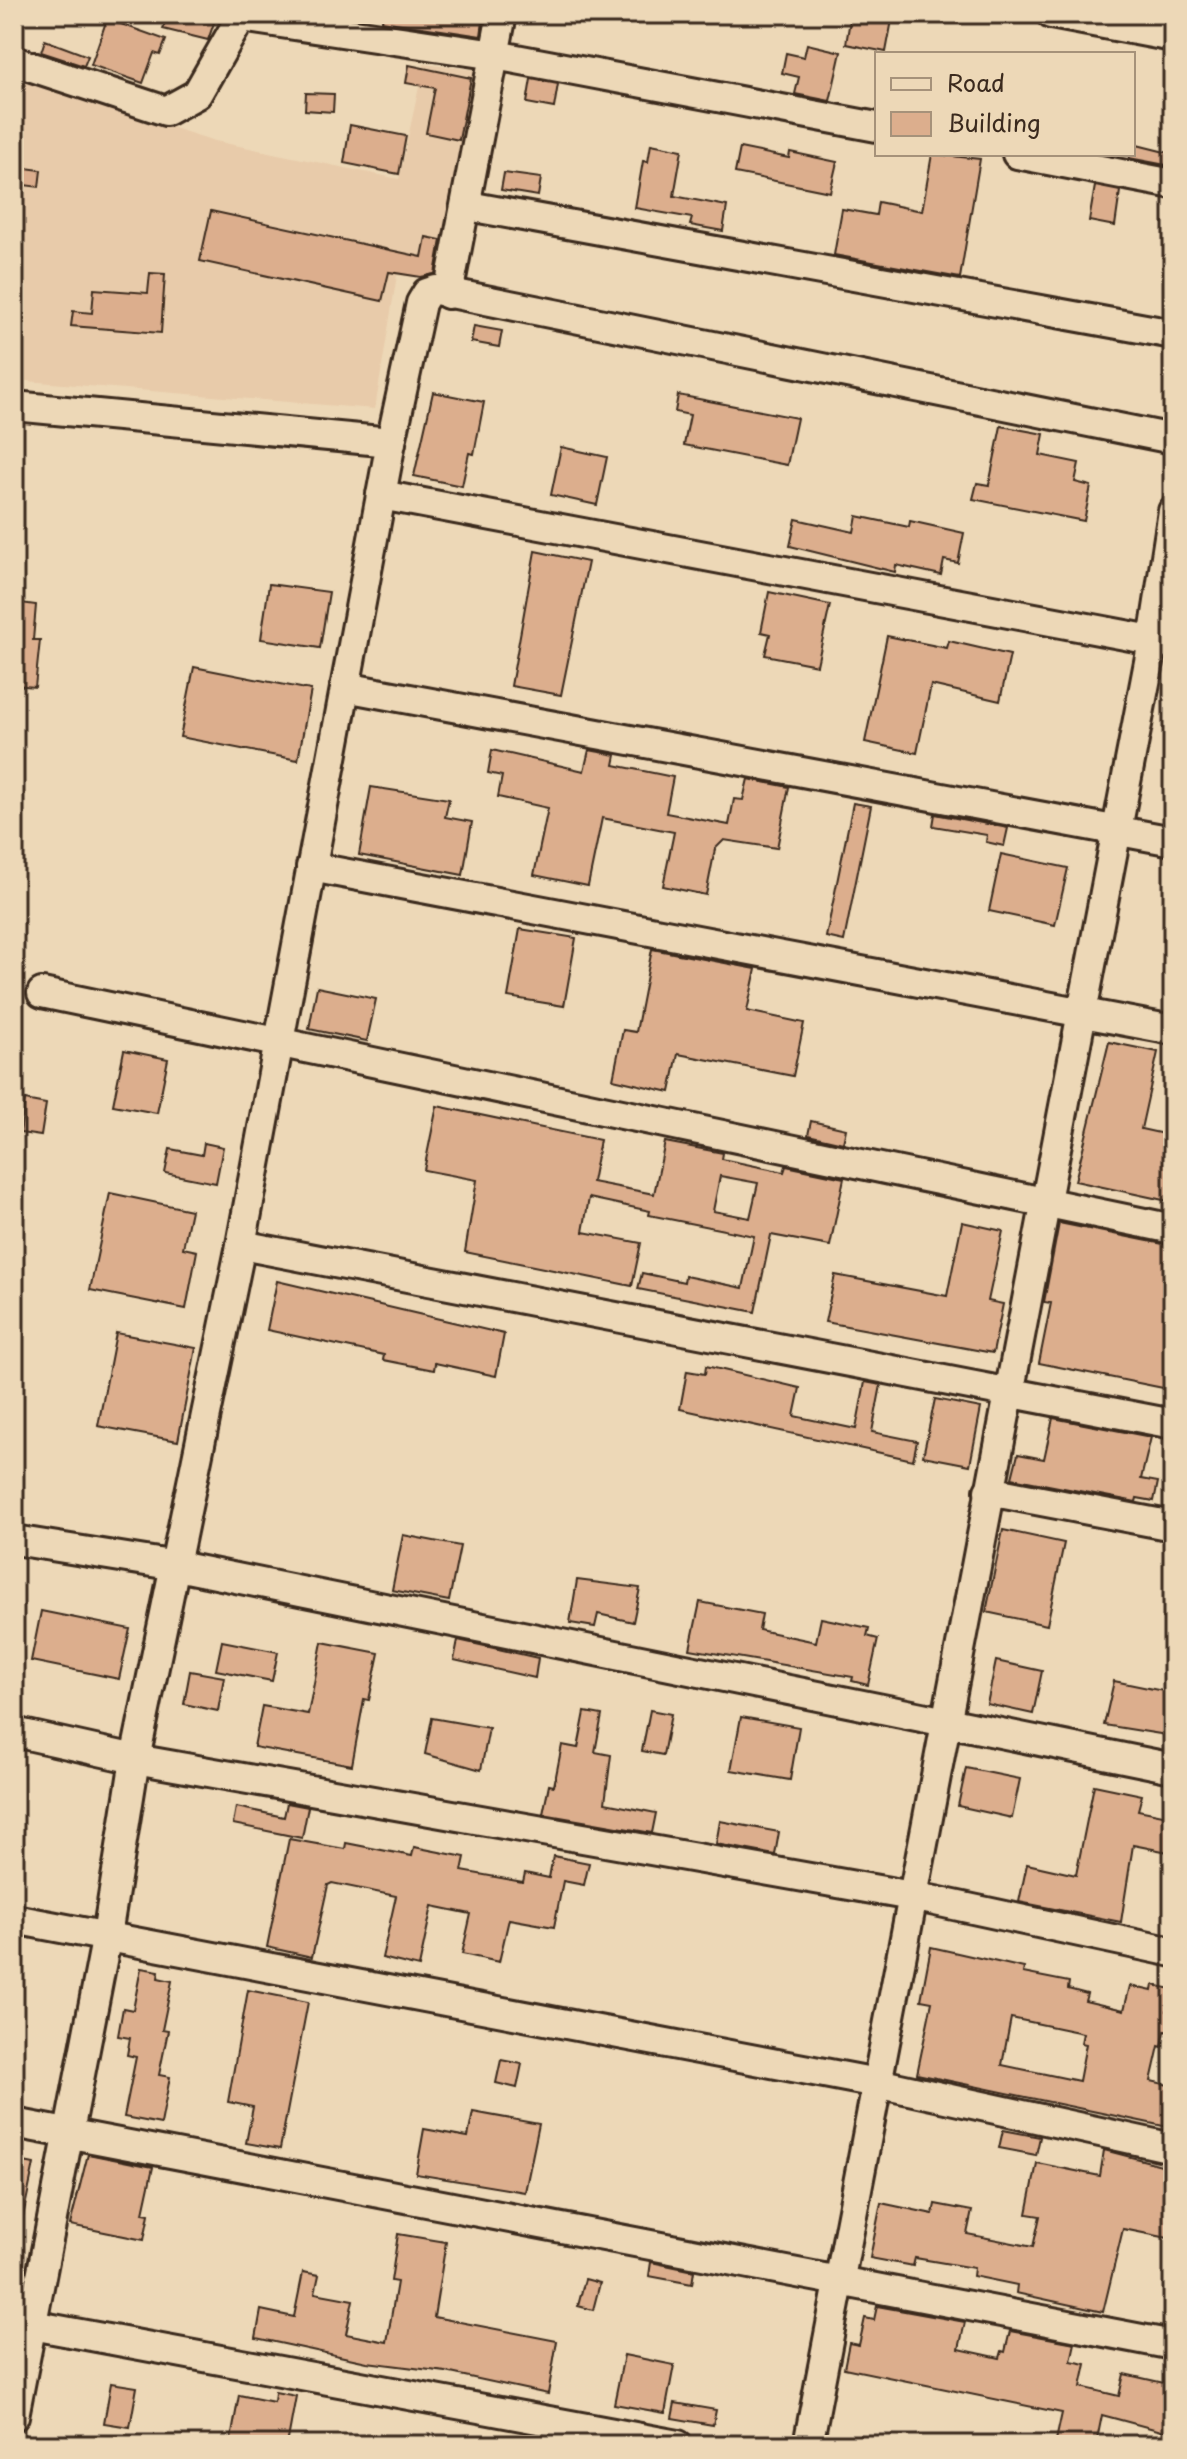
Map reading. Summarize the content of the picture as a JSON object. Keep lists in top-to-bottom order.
{
  "legend": ["Road", "Building"]
}
